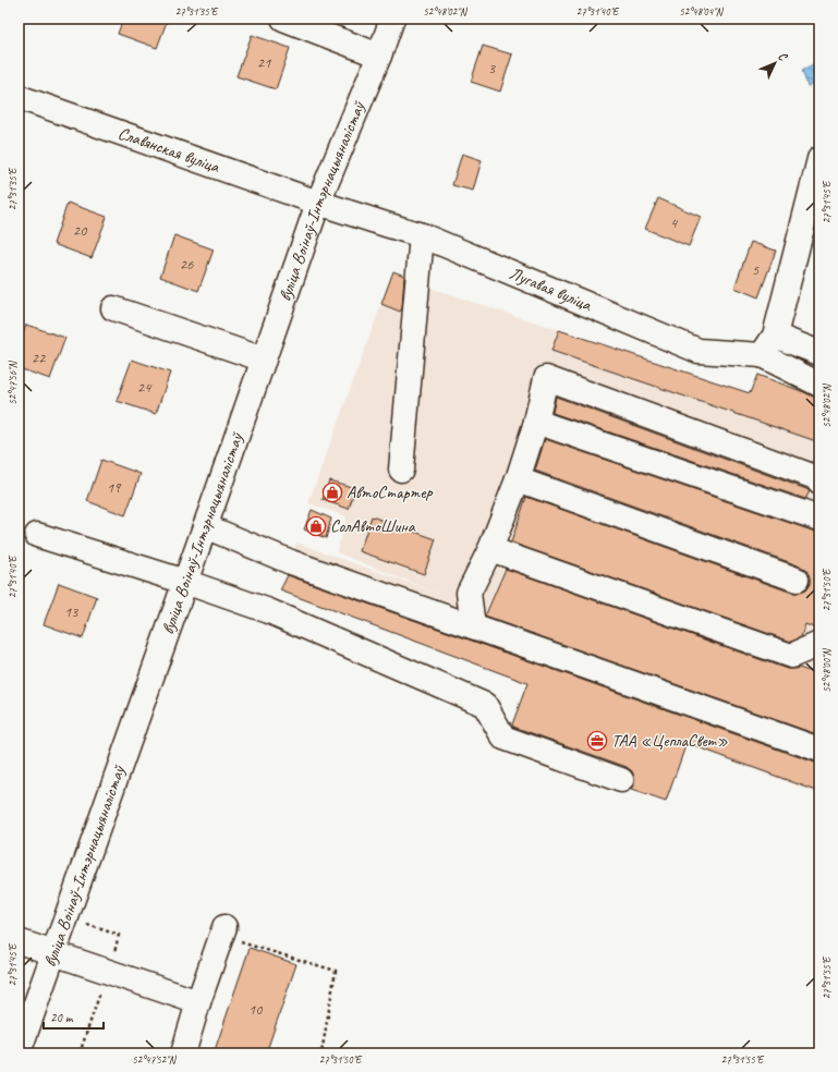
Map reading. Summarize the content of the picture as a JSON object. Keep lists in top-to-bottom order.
{
  "streets": {
    "street": ["Славянская вуліца", "вуліца Воінаў-Інтэрнацыяналістаў", "Лугавая вуліца"]
  },
  "crossings": [
    ["Славянская вуліца", "вуліца Воінаў-Інтэрнацыяналістаў"],
    ["Славянская вуліца", "Лугавая вуліца"],
    ["вуліца Воінаў-Інтэрнацыяналістаў", "Лугавая вуліца"]
  ],
  "places": {
    "shop": ["АвтоСтартер", "СолАвтоШина"],
    "office": ["ТАА «ЦеплаСвет»"]
  },
  "house_numbers": [
    "21",
    "3",
    "4",
    "20",
    "26",
    "5",
    "22",
    "24",
    "19",
    "13",
    "10"
  ],
  "scale_bar": "20 m",
  "north": "top right",
  "coordinates": [
    "27°31'35\"E",
    "52°48'02\"N",
    "27°31'40\"E",
    "52°48'04\"N",
    "27°31'45\"E",
    "52°47'56\"N",
    "27°31'50\"E",
    "52°48'00\"N",
    "27°31'55\"E",
    "52°47'52\"N"
  ]
}
